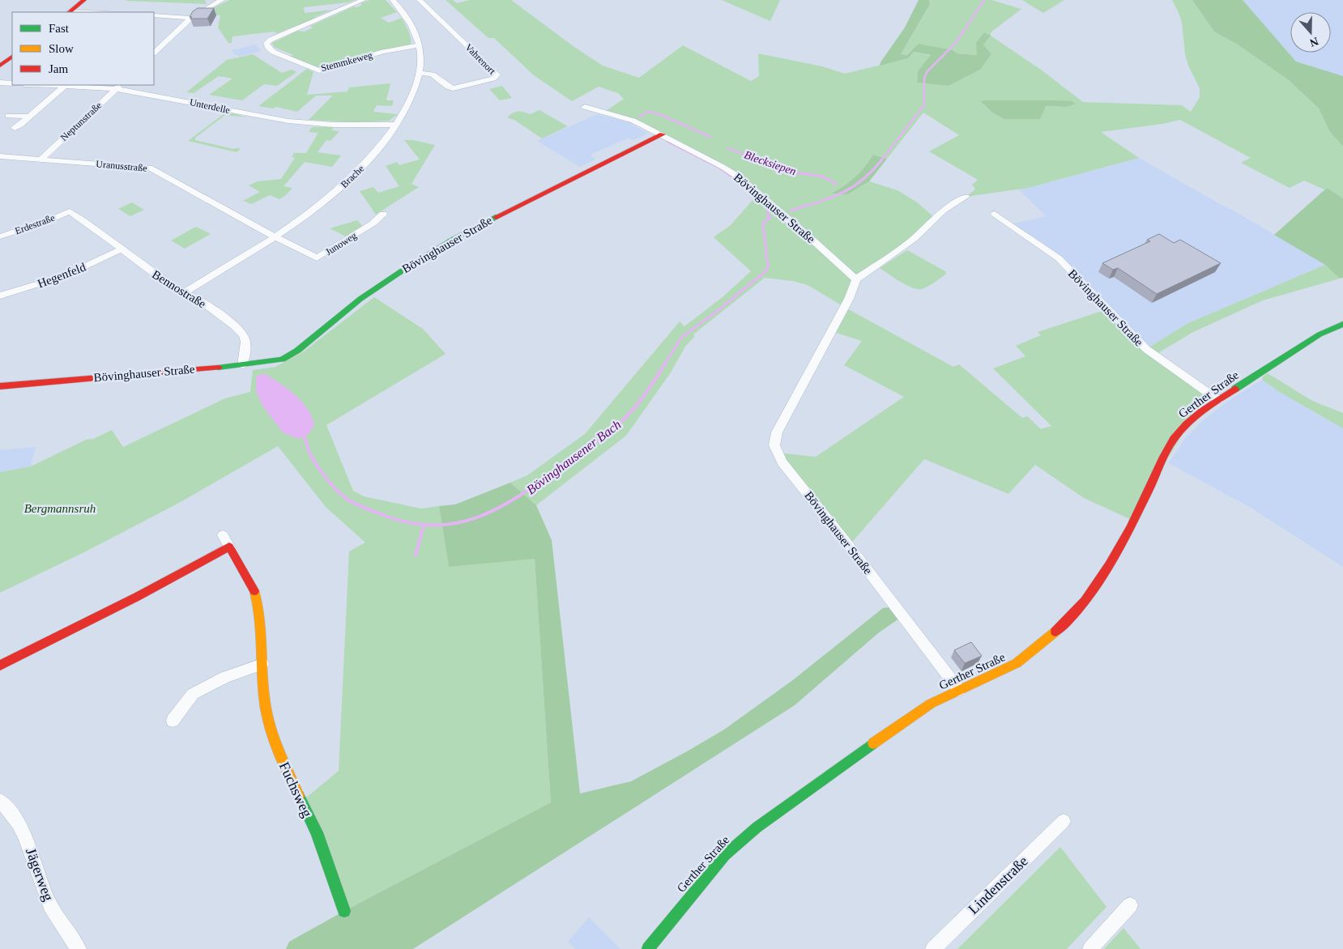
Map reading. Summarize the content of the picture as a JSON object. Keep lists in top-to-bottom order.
{
  "streets": {
    "street": [
      "Vahrenort",
      "Stemmkeweg",
      "Unterdelle",
      "Neptunstraße",
      "Uranusstraße",
      "Brache",
      "Bövinghauser Straße",
      "Erdestraße",
      "Junoweg",
      "Hegenfeld",
      "Bennostraße",
      "Gerther Straße",
      "Fuchsweg",
      "Jägerweg",
      "Lindenstraße"
    ]
  },
  "crossings": [
    ["Vahrenort", "Brache"],
    ["Stemmkeweg", "Brache"],
    ["Unterdelle", "Neptunstraße"],
    ["Unterdelle", "Brache"],
    ["Neptunstraße", "Uranusstraße"],
    ["Uranusstraße", "Brache"],
    ["Uranusstraße", "Junoweg"],
    ["Brache", "Junoweg"],
    ["Brache", "Bennostraße"],
    ["Bövinghauser Straße", "Bennostraße"],
    ["Bövinghauser Straße", "Gerther Straße"],
    ["Erdestraße", "Bennostraße"],
    ["Hegenfeld", "Bennostraße"]
  ],
  "water": ["Blecksiepen", "Bövinghausener Bach"],
  "parks": ["Bergmannsruh"],
  "legend": ["Fast", "Slow", "Jam"],
  "north": "bottom"
}
